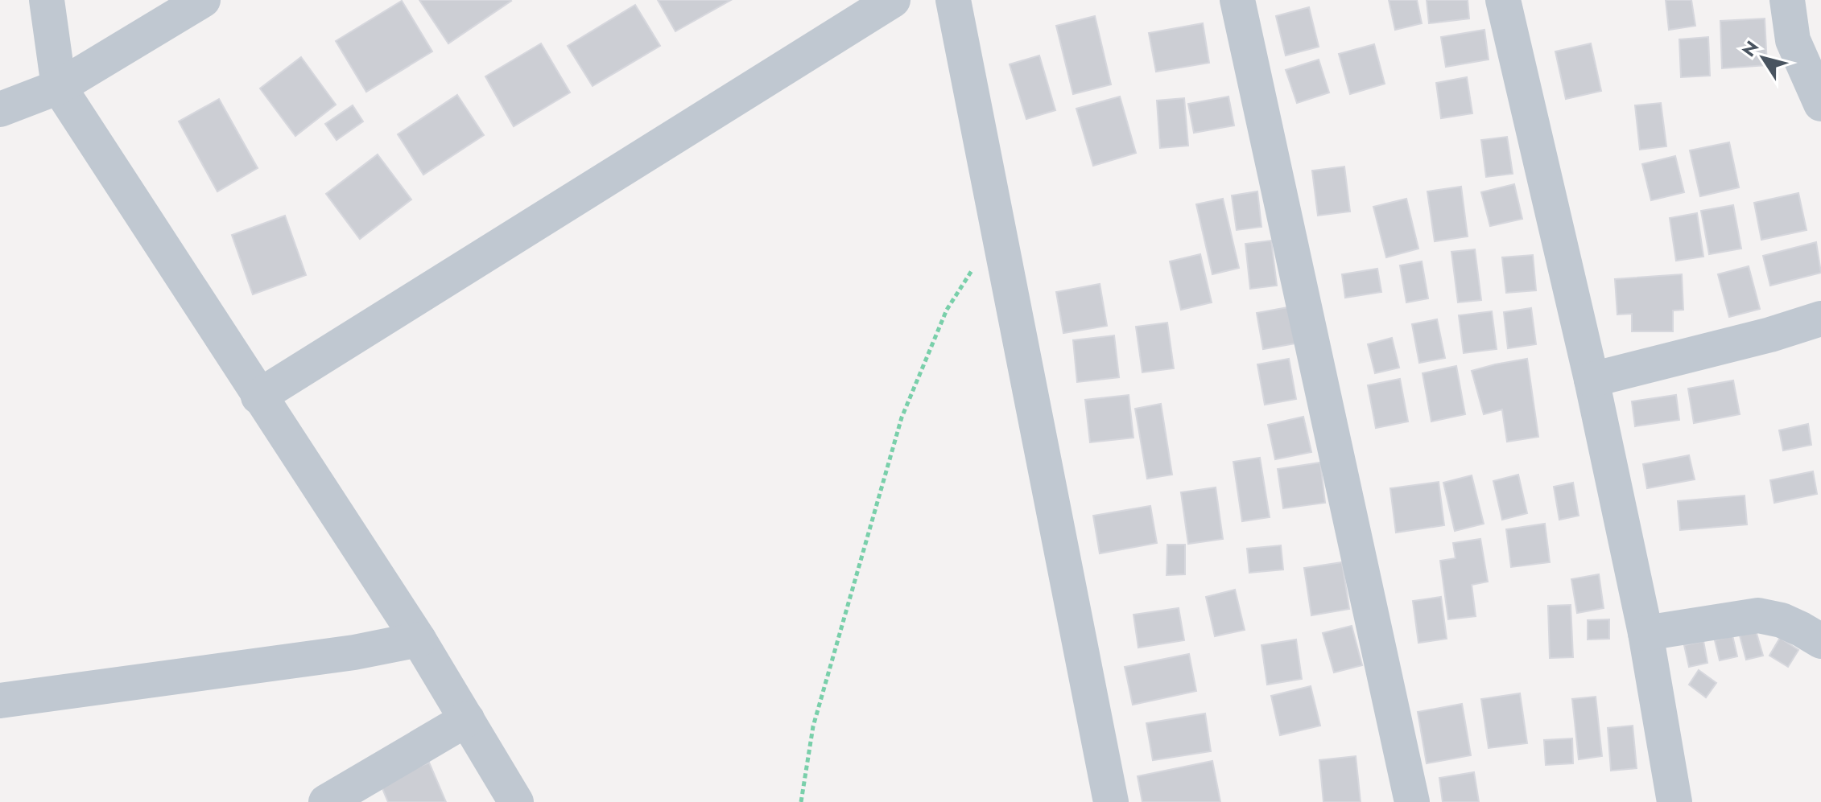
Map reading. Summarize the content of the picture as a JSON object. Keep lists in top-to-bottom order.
{
  "north": "top left"
}
